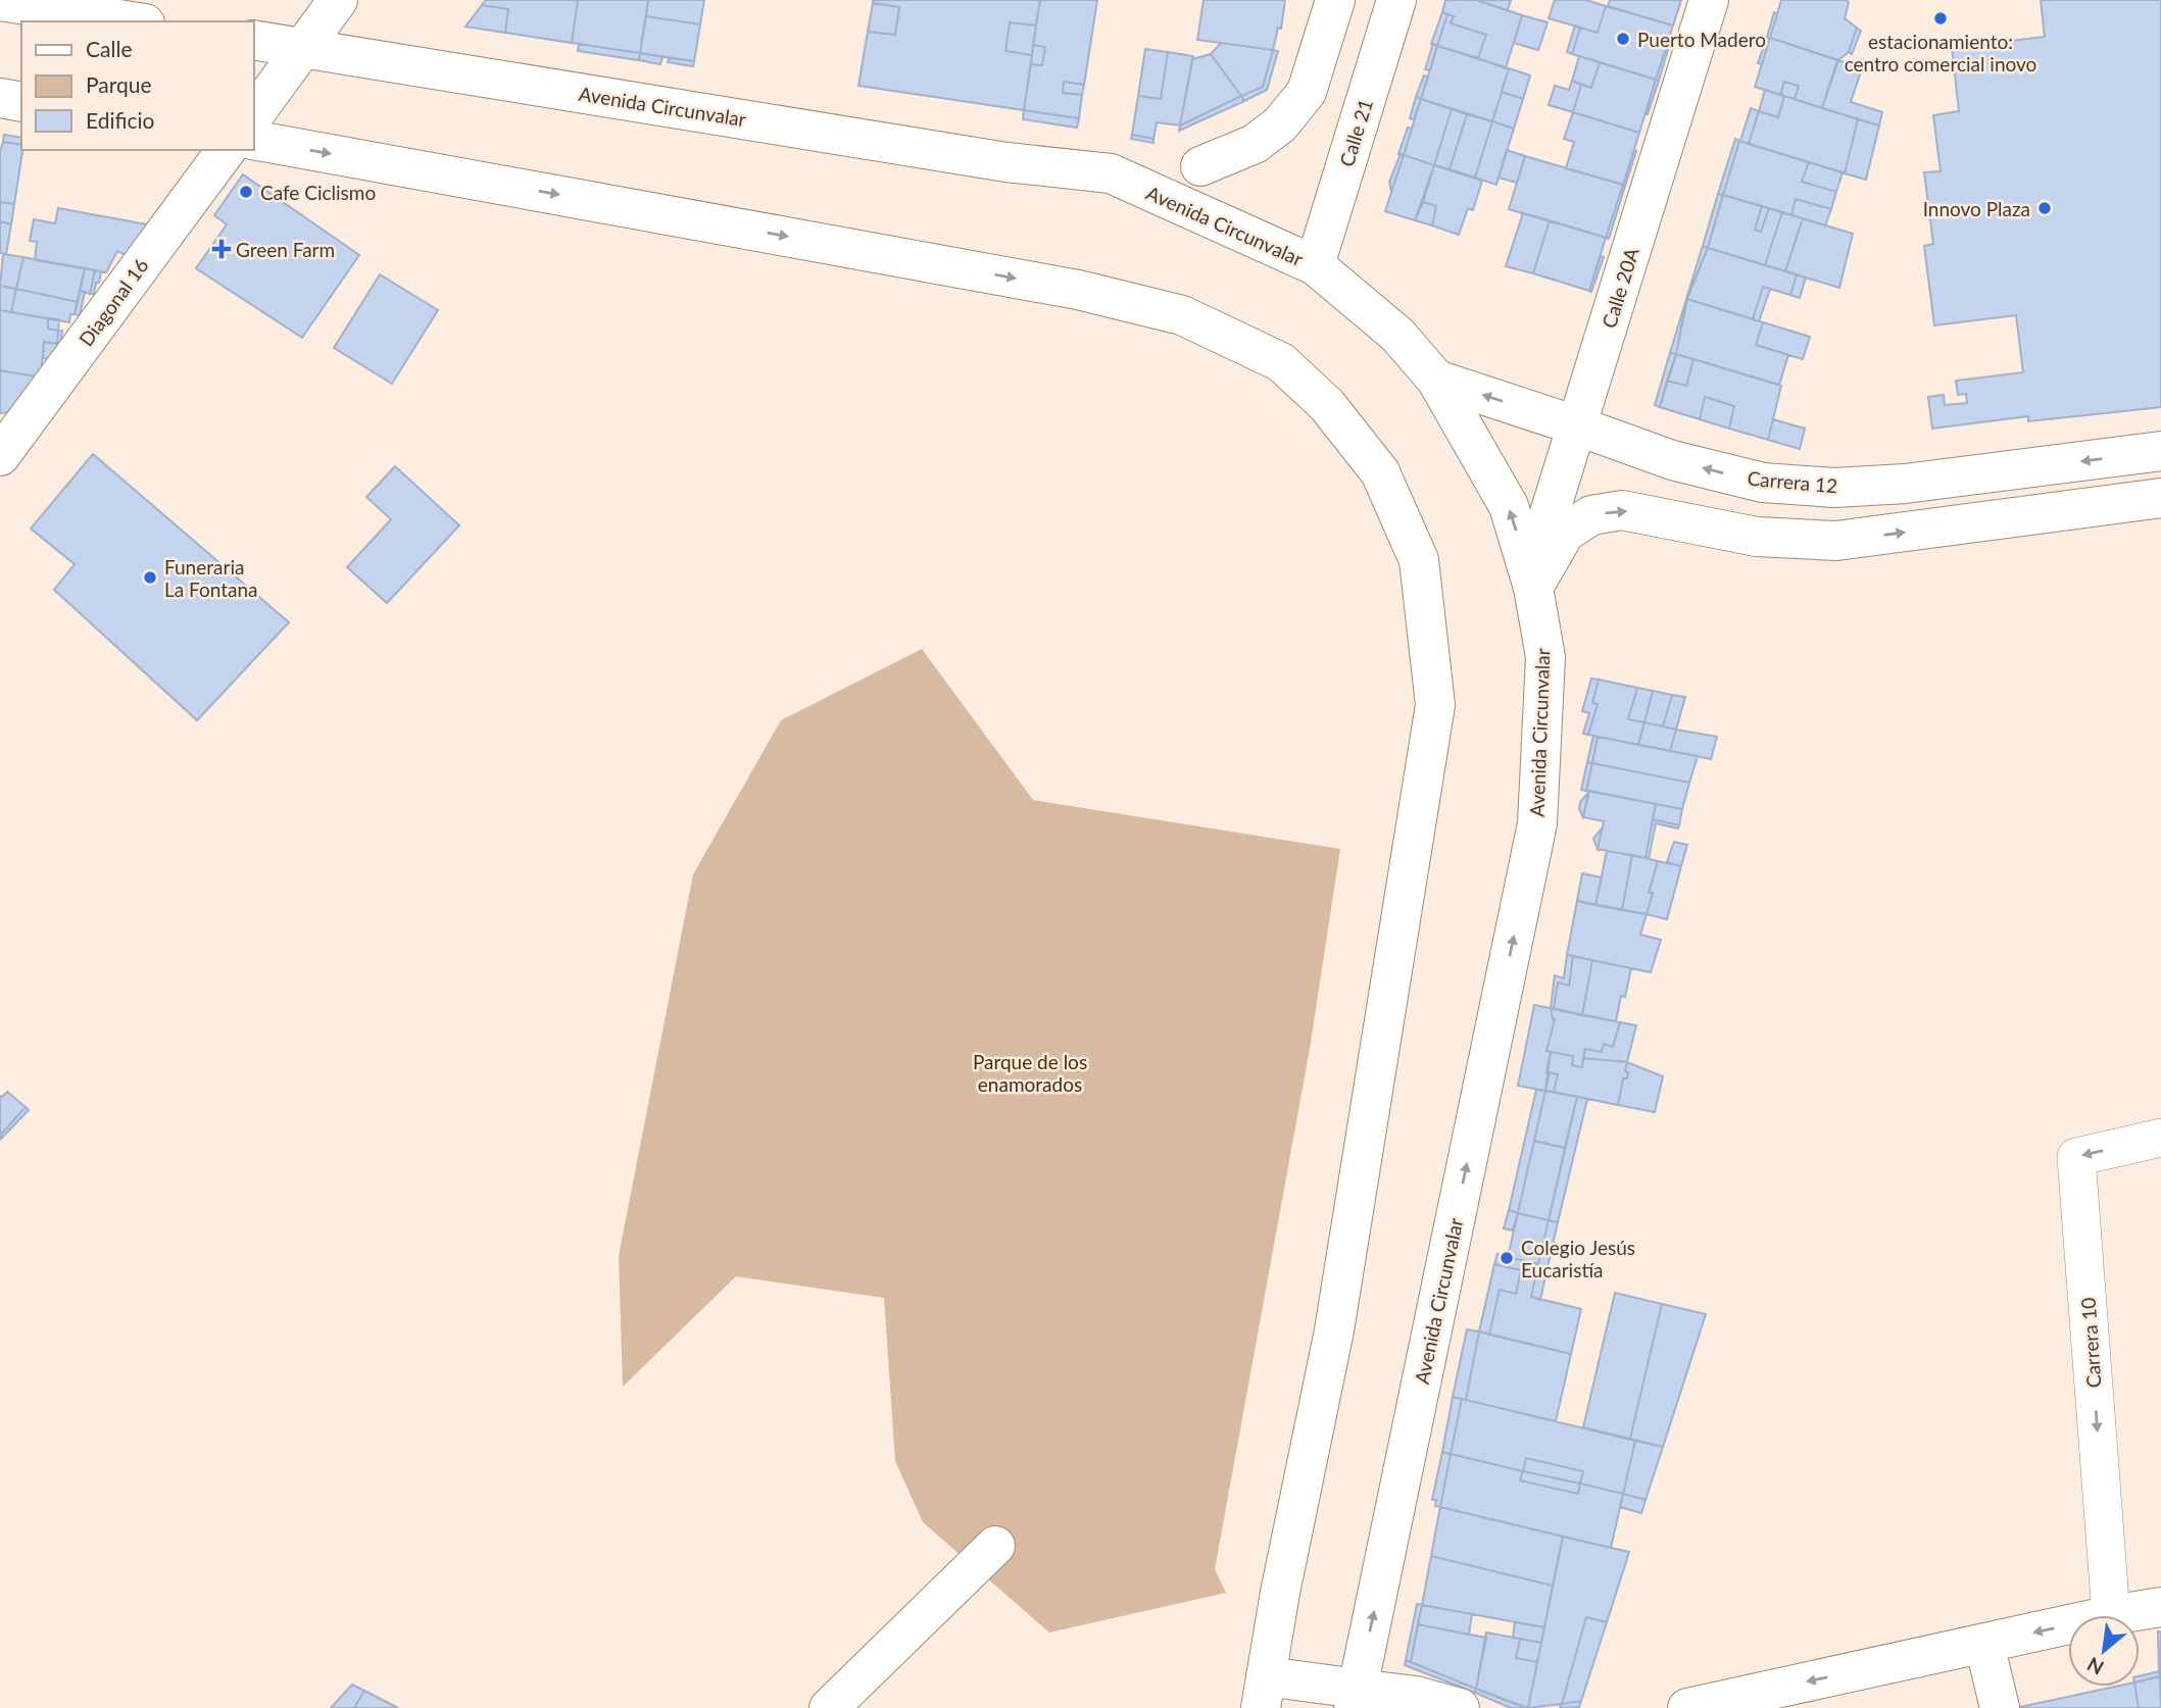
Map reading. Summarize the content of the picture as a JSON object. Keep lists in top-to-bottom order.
{
  "streets": {
    "main road": [
      "Avenida Circunvalar",
      "Calle 21",
      "Calle 20A",
      "Diagonal 16",
      "Carrera 12"
    ],
    "street": ["Carrera 10"]
  },
  "crossings": [
    ["Avenida Circunvalar", "Calle 21"],
    ["Avenida Circunvalar", "Calle 20A"],
    ["Avenida Circunvalar", "Carrera 12"],
    ["Calle 20A", "Carrera 12"]
  ],
  "one_way": ["Avenida Circunvalar", "Carrera 10"],
  "parks": ["Parque de los enamorados"],
  "places": {
    "other": [
      "estacionamiento: centro comercial inovo",
      "Puerto Madero",
      "Cafe Ciclismo",
      "Innovo Plaza",
      "Funeraria La Fontana",
      "Colegio Jesús Eucaristía"
    ],
    "health": ["Green Farm"]
  },
  "legend": ["Calle", "Parque", "Edificio"],
  "north": "bottom left"
}
